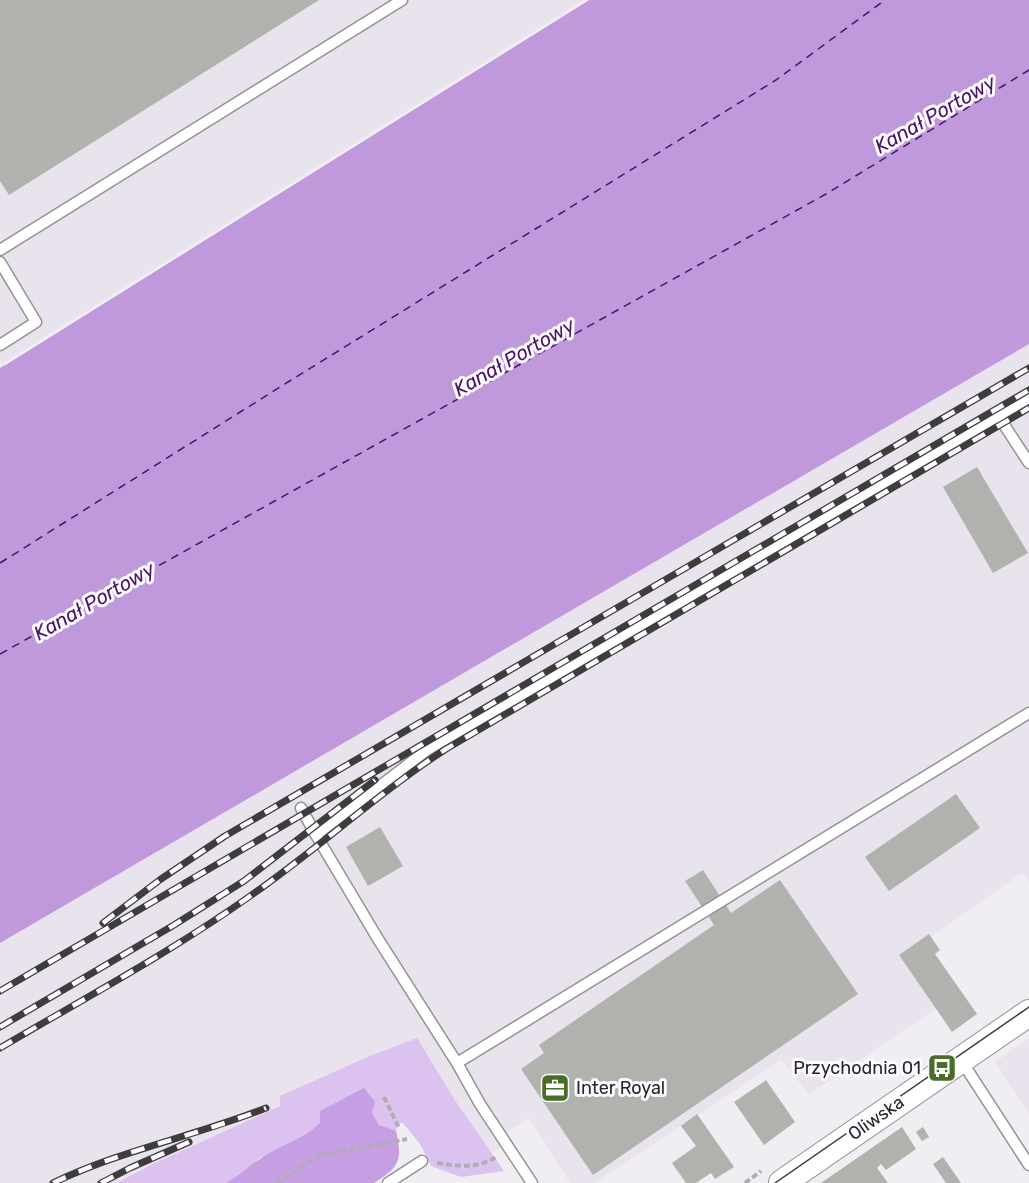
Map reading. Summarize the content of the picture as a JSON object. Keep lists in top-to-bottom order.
{
  "streets": {
    "street": ["Oliwska"]
  },
  "water": ["Kanał Portowy"],
  "places": {
    "bus stop": ["Przychodnia 01"],
    "office": ["Inter Royal"]
  }
}
